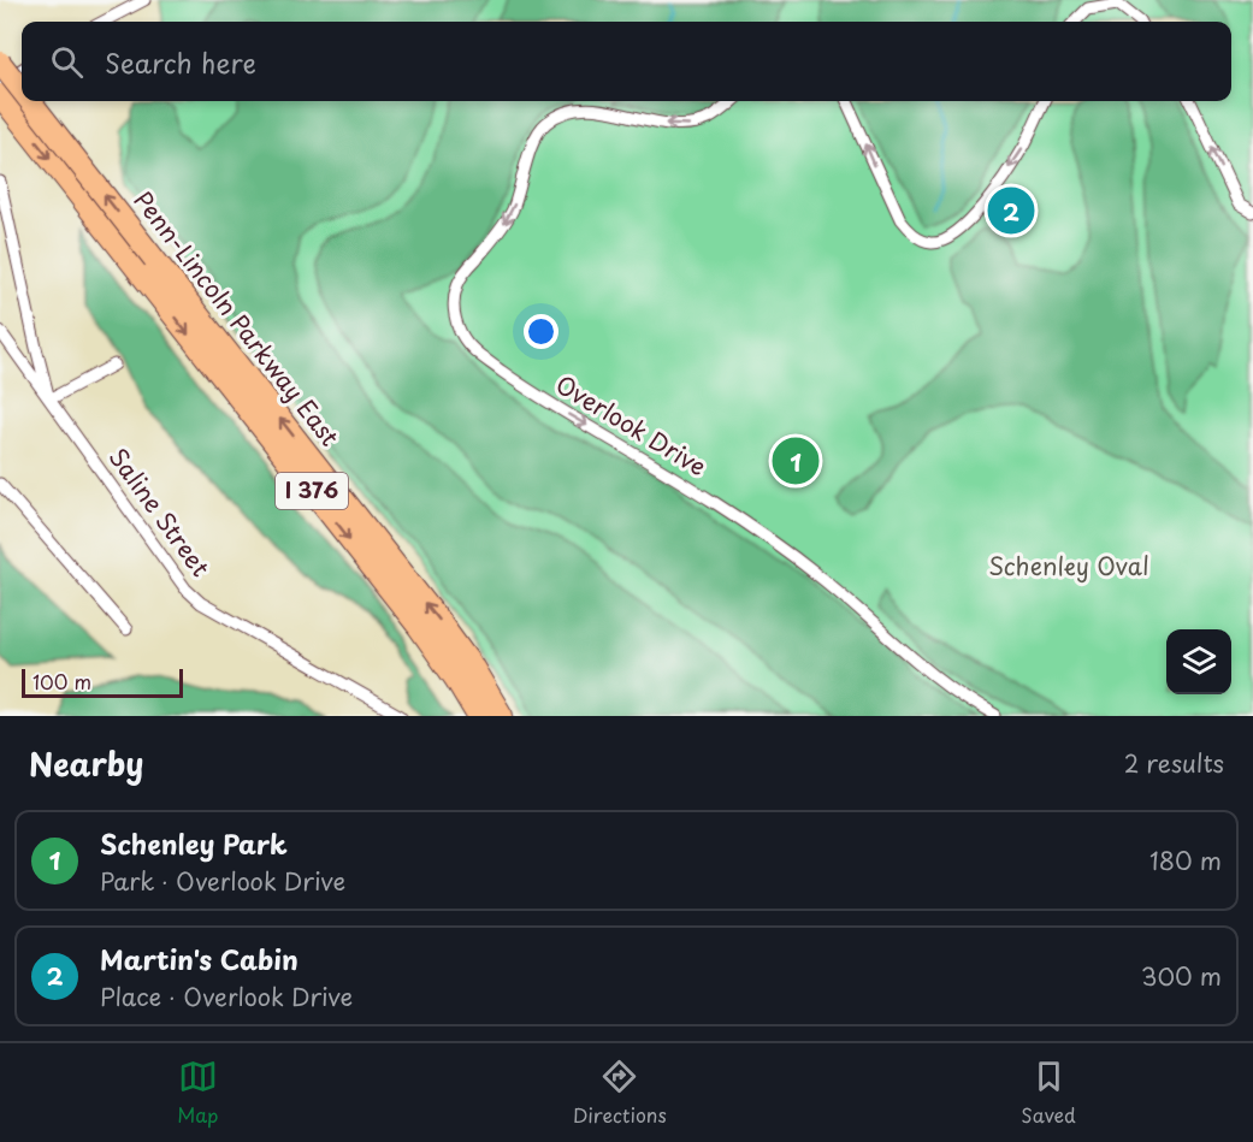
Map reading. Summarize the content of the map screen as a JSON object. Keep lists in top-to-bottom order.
{
  "streets": {
    "highway": ["Penn-Lincoln Parkway East", "I 376"],
    "street": ["Overlook Drive", "Saline Street"]
  },
  "parks": ["Schenley Oval"],
  "scale_bar": "100 m",
  "page": {
    "search": "Search here",
    "pins": ["2", "1"],
    "scale": "100 m",
    "heading": ["Nearby", "2 results"],
    "list": [
      {
        "mark": "1",
        "name": "Schenley Park",
        "note": "Park · Overlook Drive",
        "value": "180 m"
      },
      {
        "mark": "2",
        "name": "Martin's Cabin",
        "note": "Place · Overlook Drive",
        "value": "300 m"
      }
    ],
    "nav": ["Map", "Directions", "Saved"]
  }
}
